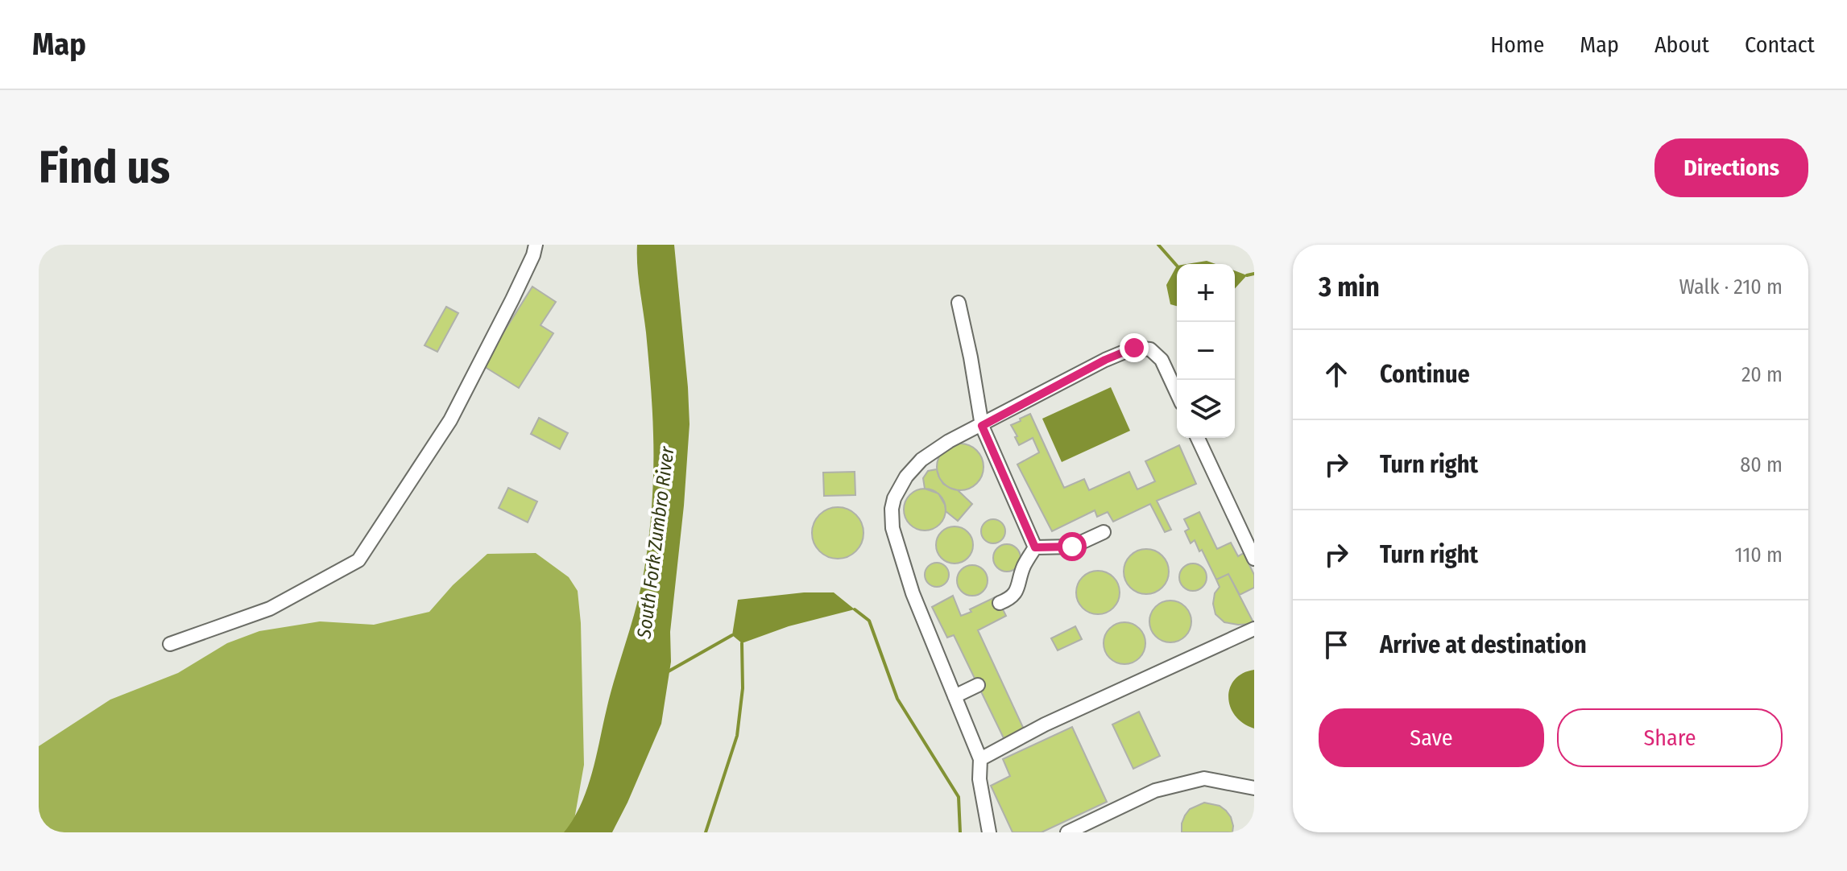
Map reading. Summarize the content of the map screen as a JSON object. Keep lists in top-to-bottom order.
{
  "water": ["South Fork Zumbro River"],
  "page": {
    "header": "Map",
    "nav": [
      "Home",
      "Map",
      "About",
      "Contact"
    ],
    "buttons": [
      "Directions",
      ["Save", "Share"]
    ],
    "title": "Find us",
    "heading": ["3 min", "Walk · 210 m"],
    "map_buttons": ["+", "−"],
    "list": [
      ["Continue", "20 m"],
      ["Turn right", "80 m"],
      ["Turn right", "110 m"],
      "Arrive at destination"
    ]
  }
}
